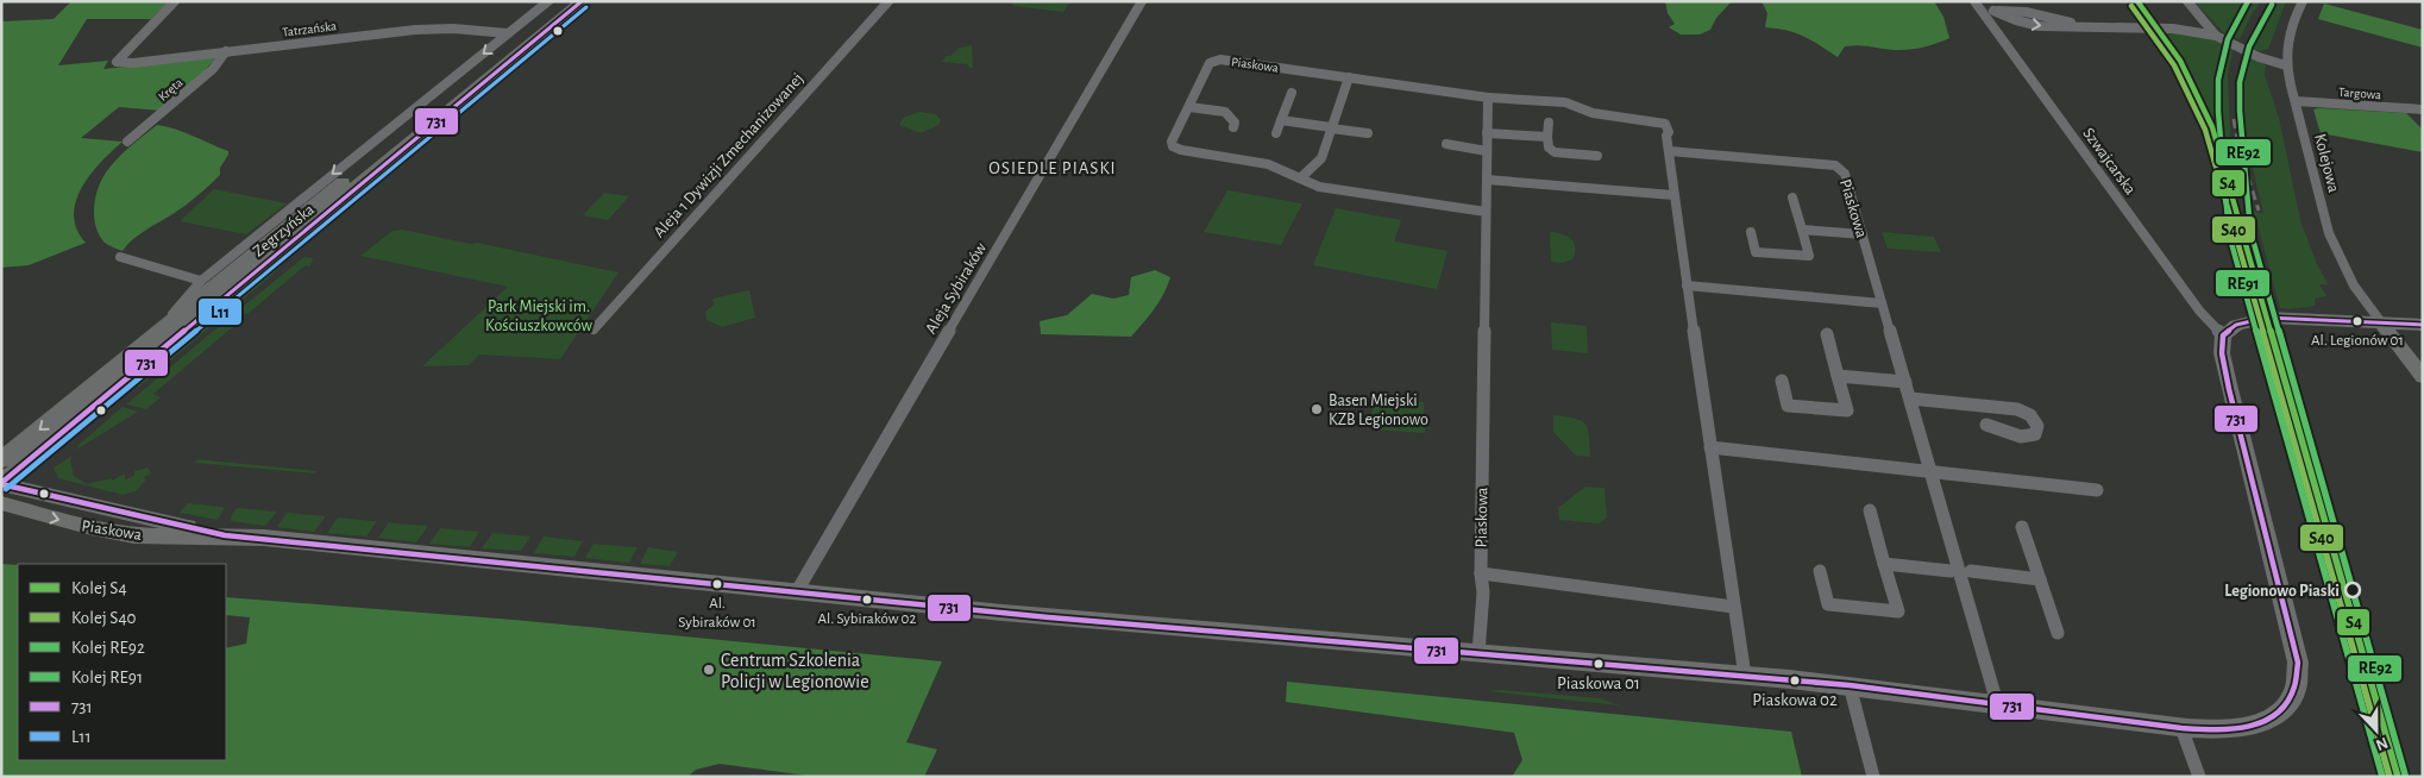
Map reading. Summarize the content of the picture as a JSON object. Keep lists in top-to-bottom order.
{
  "streets": {
    "main road": ["Zegrzyńska"],
    "street": [
      "Tatrzańska",
      "Piaskowa",
      "Kręta",
      "Targowa",
      "Aleja 1 Dywizji Zmechanizowanej",
      "Szwajcarska",
      "Kolejowa",
      "Aleja Sybiraków"
    ]
  },
  "crossings": [
    ["Tatrzańska", "Kręta"],
    ["Piaskowa", "Szwajcarska"],
    ["Piaskowa", "Zegrzyńska"],
    ["Piaskowa", "Aleja Sybiraków"],
    ["Targowa", "Kolejowa"]
  ],
  "districts": ["OSIEDLE PIASKI"],
  "parks": ["Park Miejski im. Kościuszkowców"],
  "places": [
    "Al. Legionów 01",
    "Basen Miejski KZB Legionowo",
    "Al. Sybiraków 01",
    "Legionowo Piaski",
    "Al. Sybiraków 02",
    "Piaskowa 01",
    "Centrum Szkolenia Policji w Legionowie",
    "Piaskowa 02"
  ],
  "lines": [
    "rail line S4",
    "rail line RE91",
    "transit line 731",
    "rail line RE92",
    "rail line S40",
    "transit line L11"
  ],
  "legend": [
    "Kolej S4",
    "Kolej S40",
    "Kolej RE92",
    "Kolej RE91",
    "731",
    "L11"
  ],
  "north": "bottom"
}
